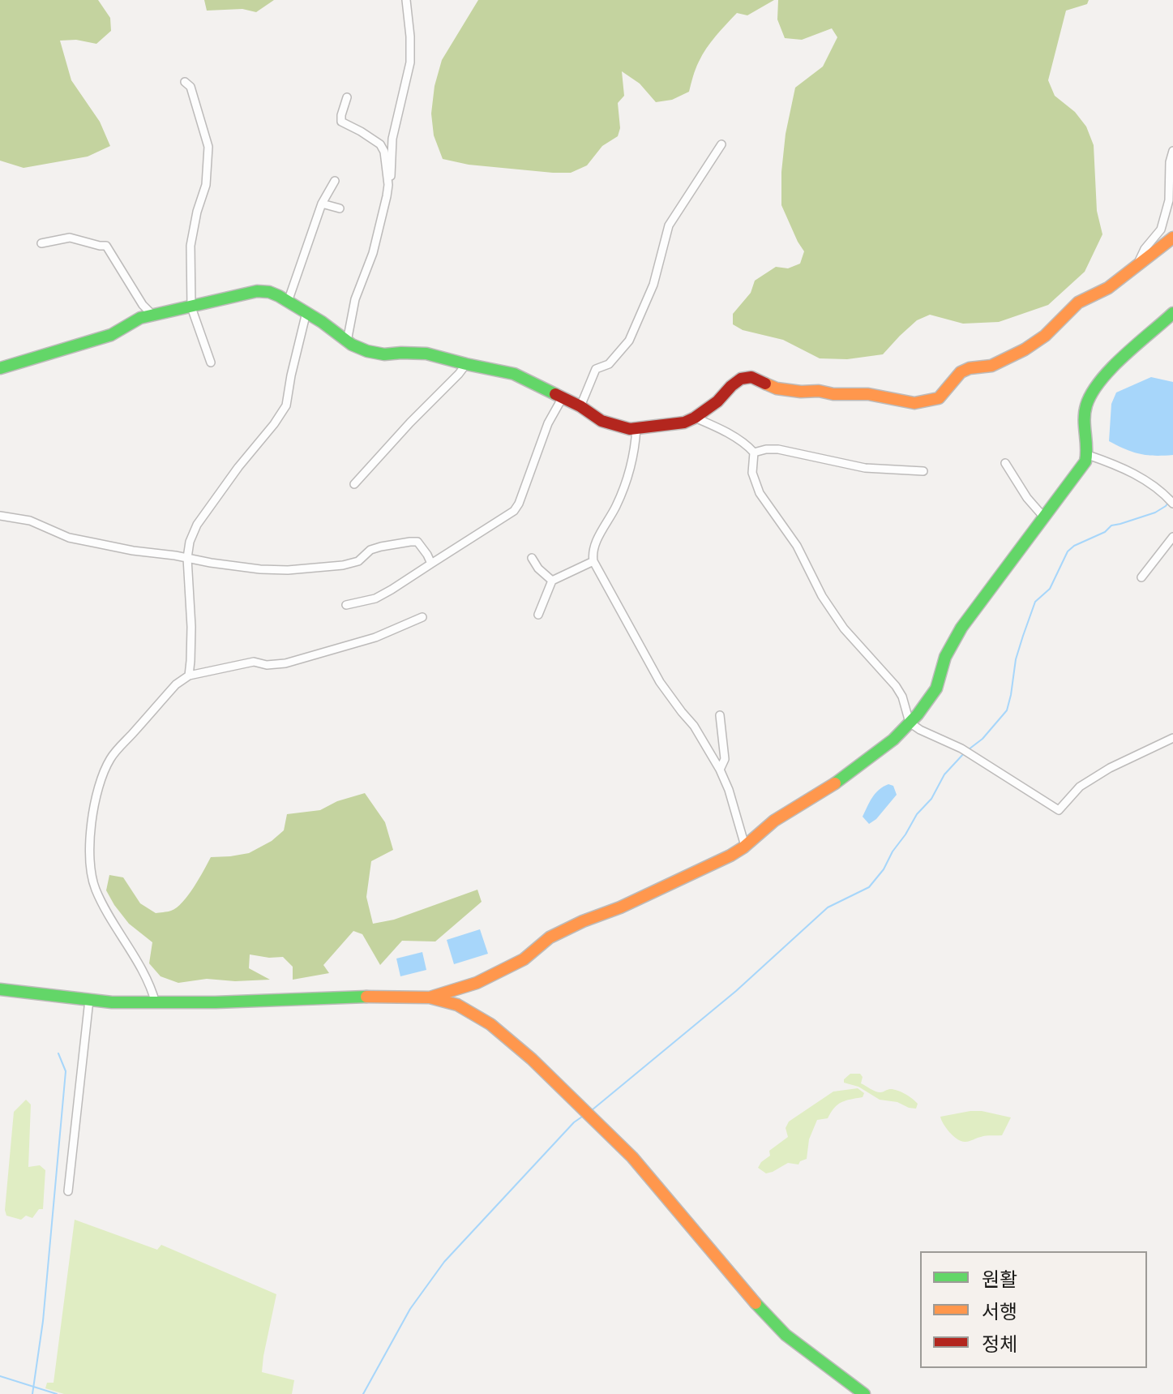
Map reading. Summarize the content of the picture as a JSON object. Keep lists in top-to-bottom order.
{
  "legend": ["원활", "서행", "정체"]
}
